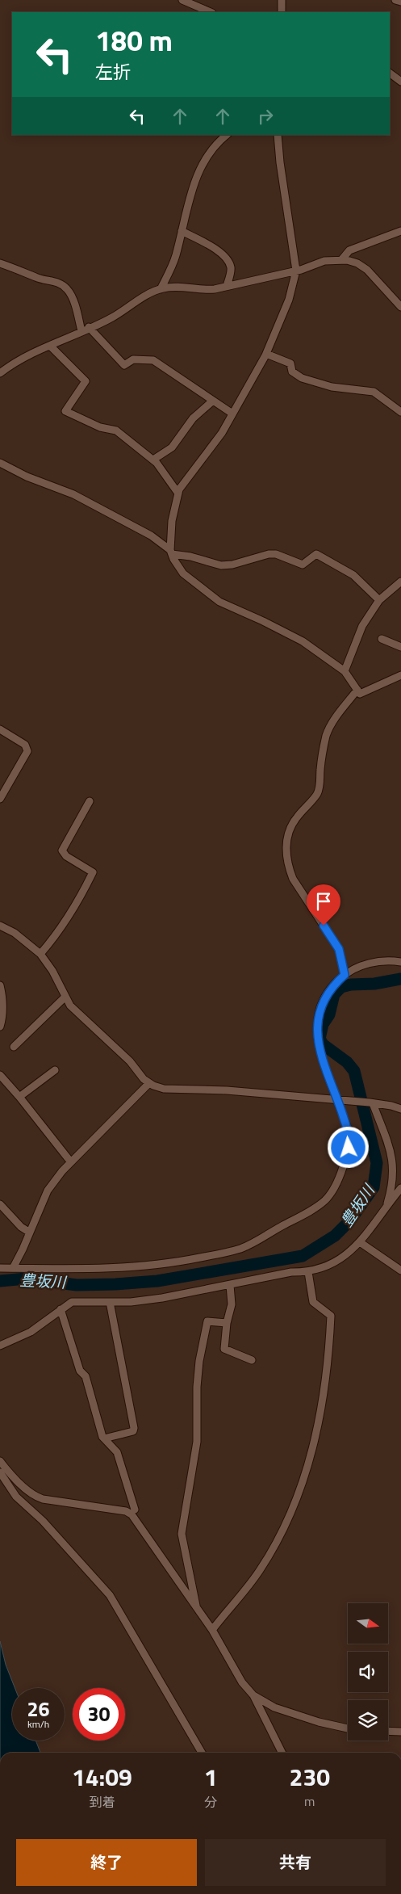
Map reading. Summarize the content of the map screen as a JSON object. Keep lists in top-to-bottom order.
{
  "water": ["豊坂川"],
  "north": "right",
  "page": {
    "turn": ["180 m", "左折"],
    "speed": "26 km/h",
    "limit": "30",
    "eta": [
      "14:09",
      "到着",
      "1",
      "分",
      "230",
      "m"
    ],
    "buttons": ["終了", "共有"]
  }
}
